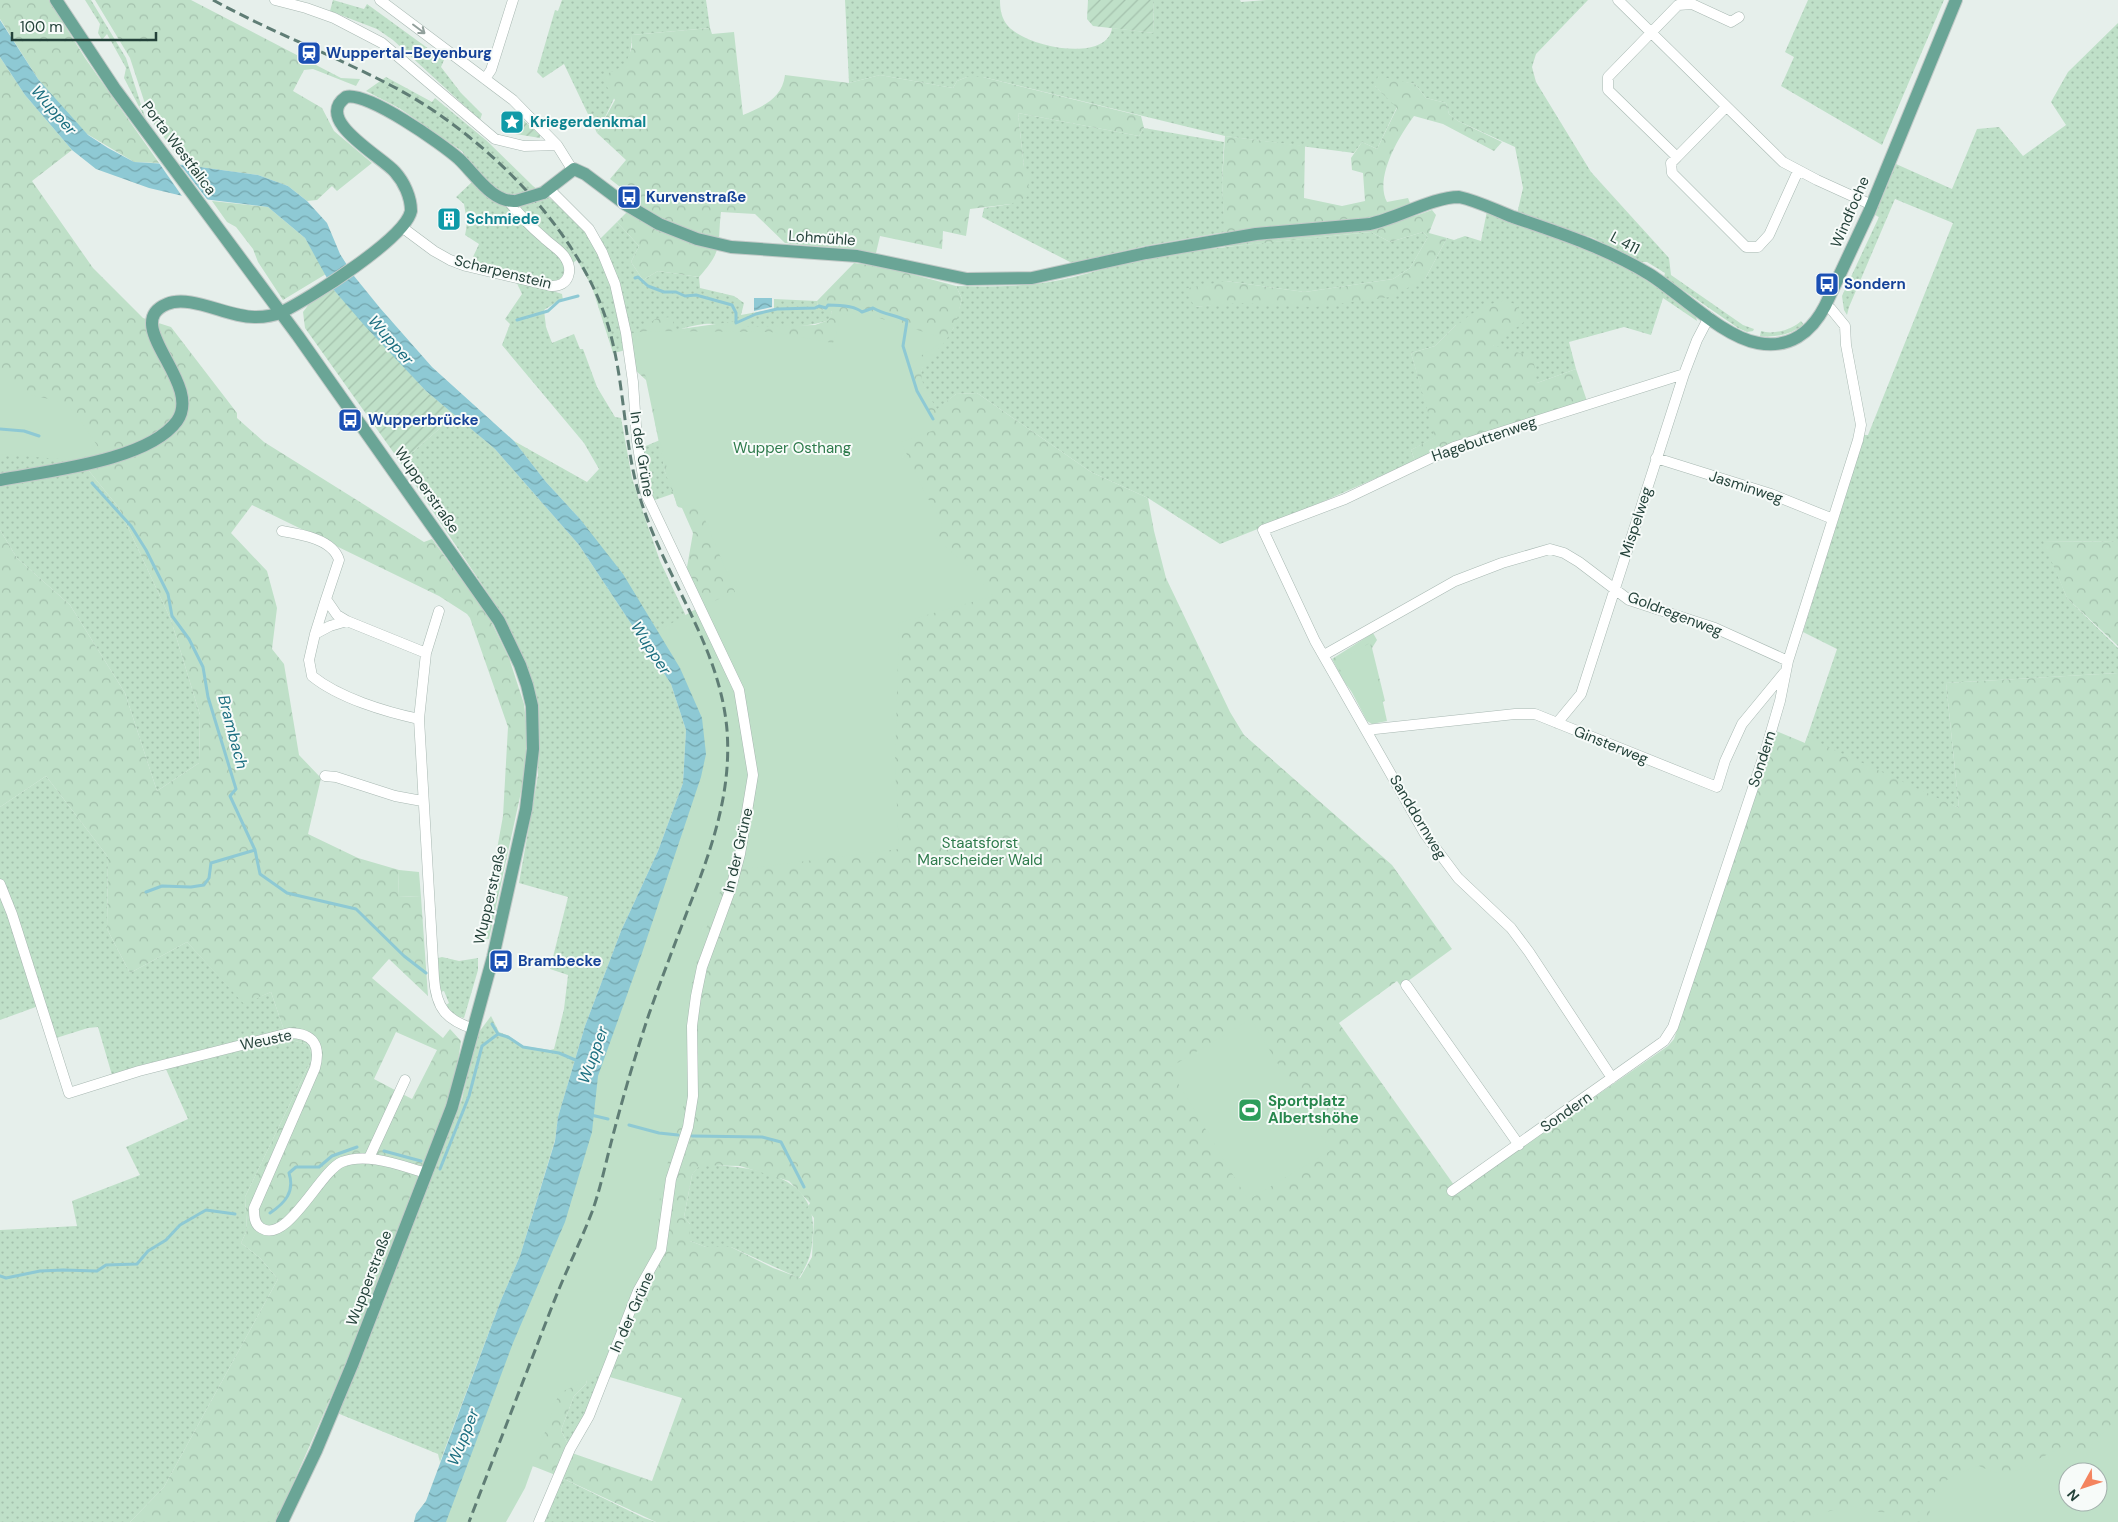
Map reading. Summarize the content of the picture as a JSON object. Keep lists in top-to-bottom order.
{
  "streets": {
    "main road": [
      "Porta Westfalica",
      "Windfoche",
      "Lohmühle",
      "L 411",
      "Wupperstraße"
    ],
    "street": [
      "Scharpenstein",
      "Hagebuttenweg",
      "In der Grüne",
      "Jasminweg",
      "Mispelweg",
      "Goldregenweg",
      "Ginsterweg",
      "Sondern",
      "Sanddornweg",
      "Weuste"
    ]
  },
  "crossings": [
    ["Porta Westfalica", "Wupperstraße"],
    ["Windfoche", "L 411"],
    ["Windfoche", "Mispelweg"],
    ["Windfoche", "Sondern"],
    ["Lohmühle", "L 411"],
    ["L 411", "Mispelweg"],
    ["Hagebuttenweg", "Mispelweg"],
    ["Hagebuttenweg", "Sanddornweg"],
    ["Jasminweg", "Mispelweg"],
    ["Jasminweg", "Sondern"],
    ["Wupperstraße", "Weuste"],
    ["Mispelweg", "Goldregenweg"],
    ["Mispelweg", "Ginsterweg"],
    ["Goldregenweg", "Ginsterweg"],
    ["Goldregenweg", "Sondern"],
    ["Goldregenweg", "Sanddornweg"],
    ["Ginsterweg", "Sondern"],
    ["Ginsterweg", "Sanddornweg"],
    ["Sondern", "Sanddornweg"]
  ],
  "water": ["Wupper", "Brambach"],
  "parks": ["Wupper Osthang", "Staatsforst Marscheider Wald"],
  "places": {
    "station": ["Wuppertal-Beyenburg"],
    "place": ["Kriegerdenkmal"],
    "bus stop": [
      "Kurvenstraße",
      "Sondern",
      "Wupperbrücke",
      "Brambecke"
    ],
    "building": ["Schmiede"],
    "sports": ["Sportplatz Albertshöhe"]
  },
  "scale_bar": "100 m",
  "north": "bottom left"
}
